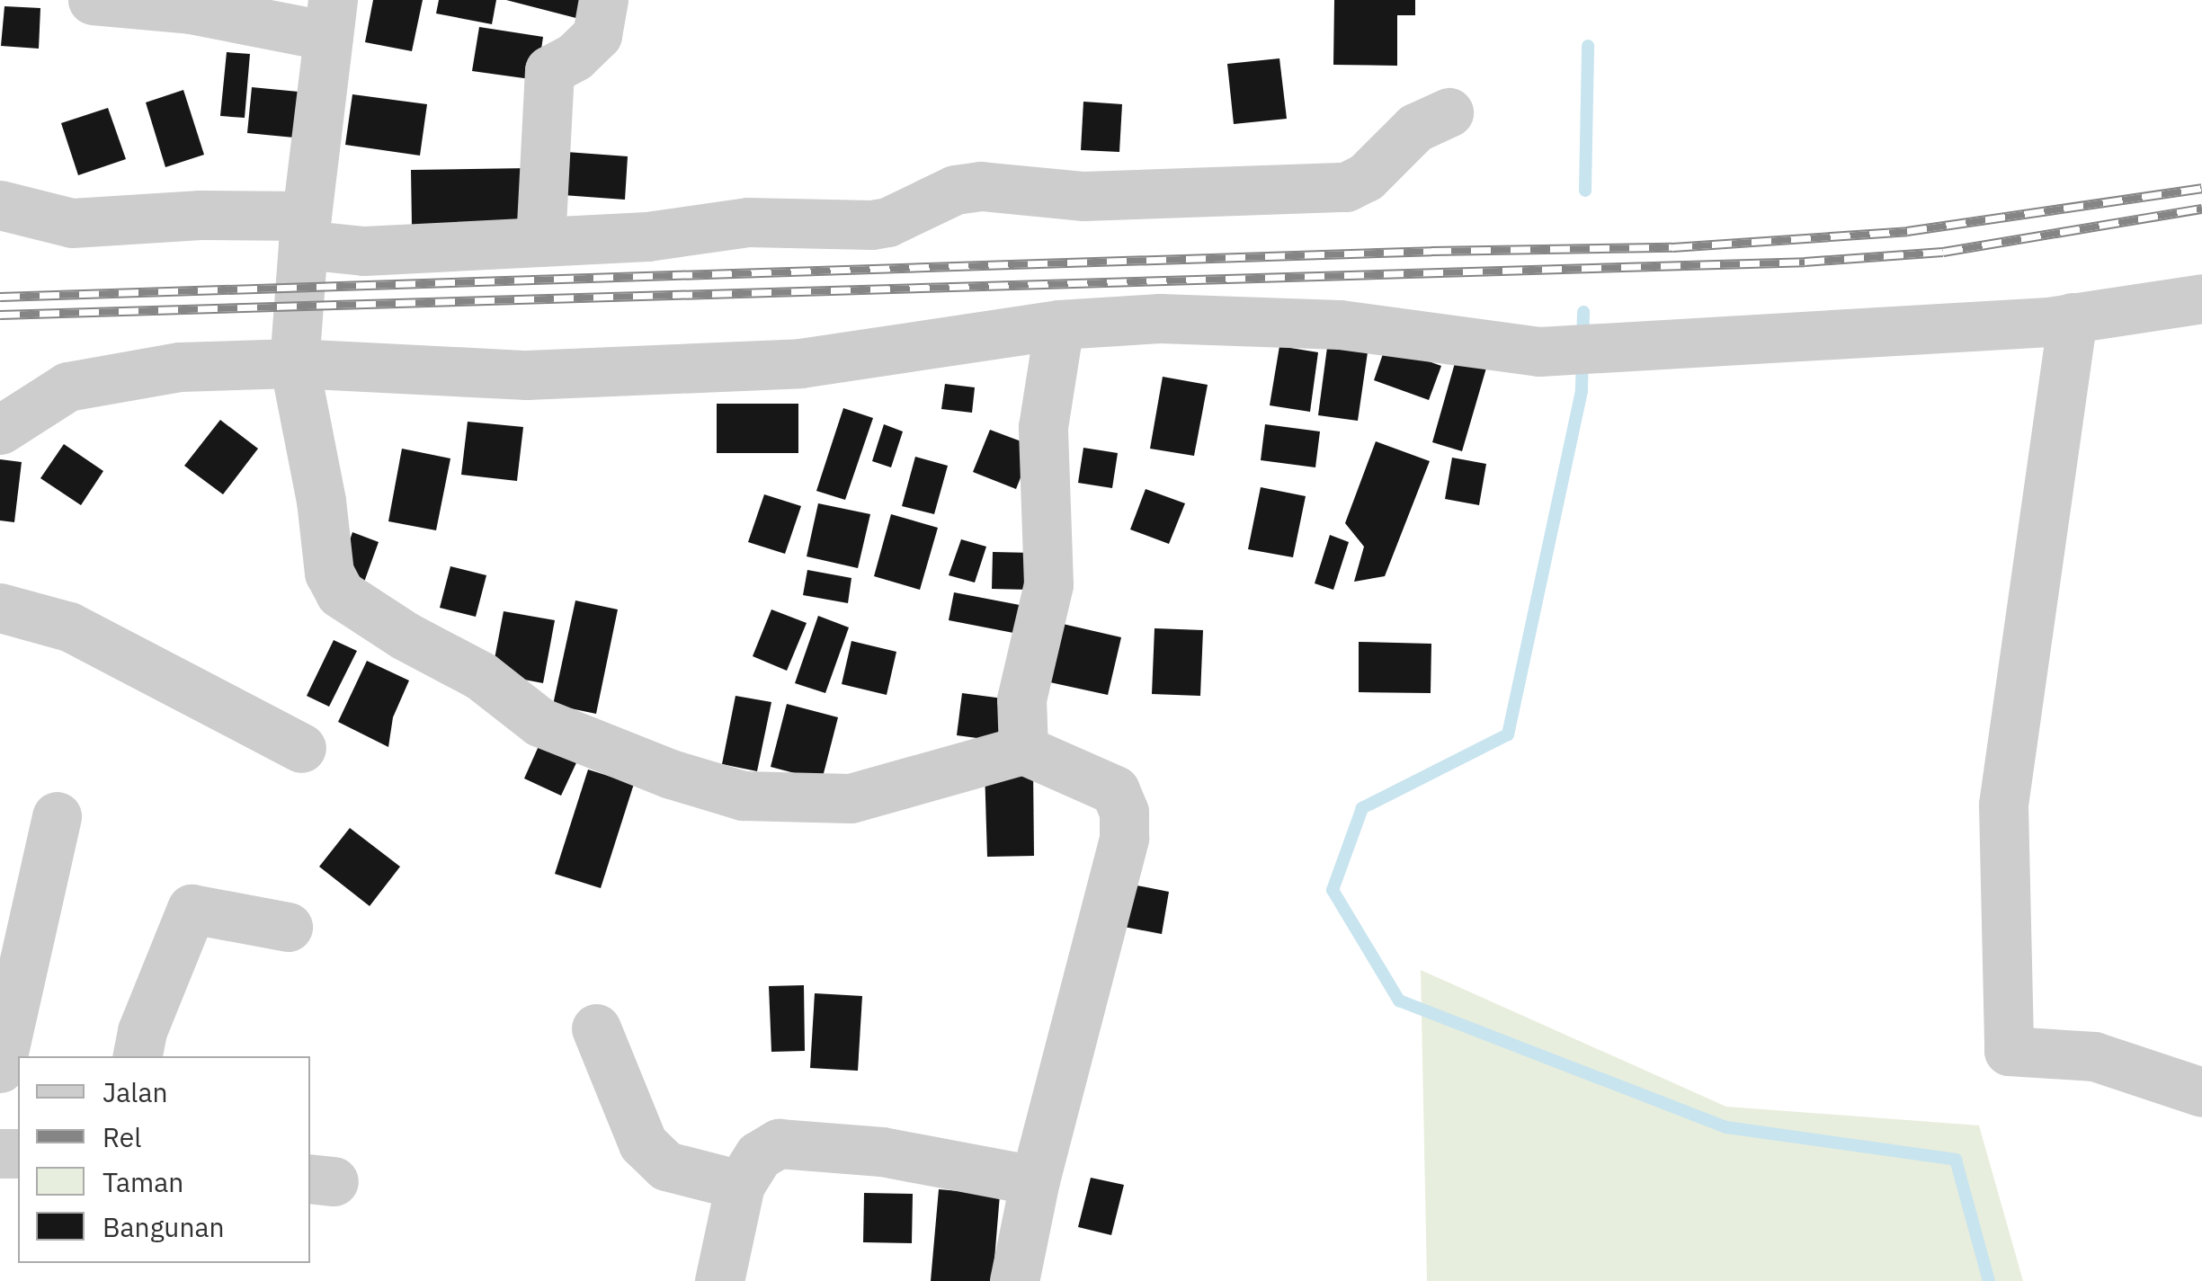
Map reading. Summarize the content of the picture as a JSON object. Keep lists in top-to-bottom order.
{
  "legend": [
    "Jalan",
    "Rel",
    "Taman",
    "Bangunan"
  ]
}
